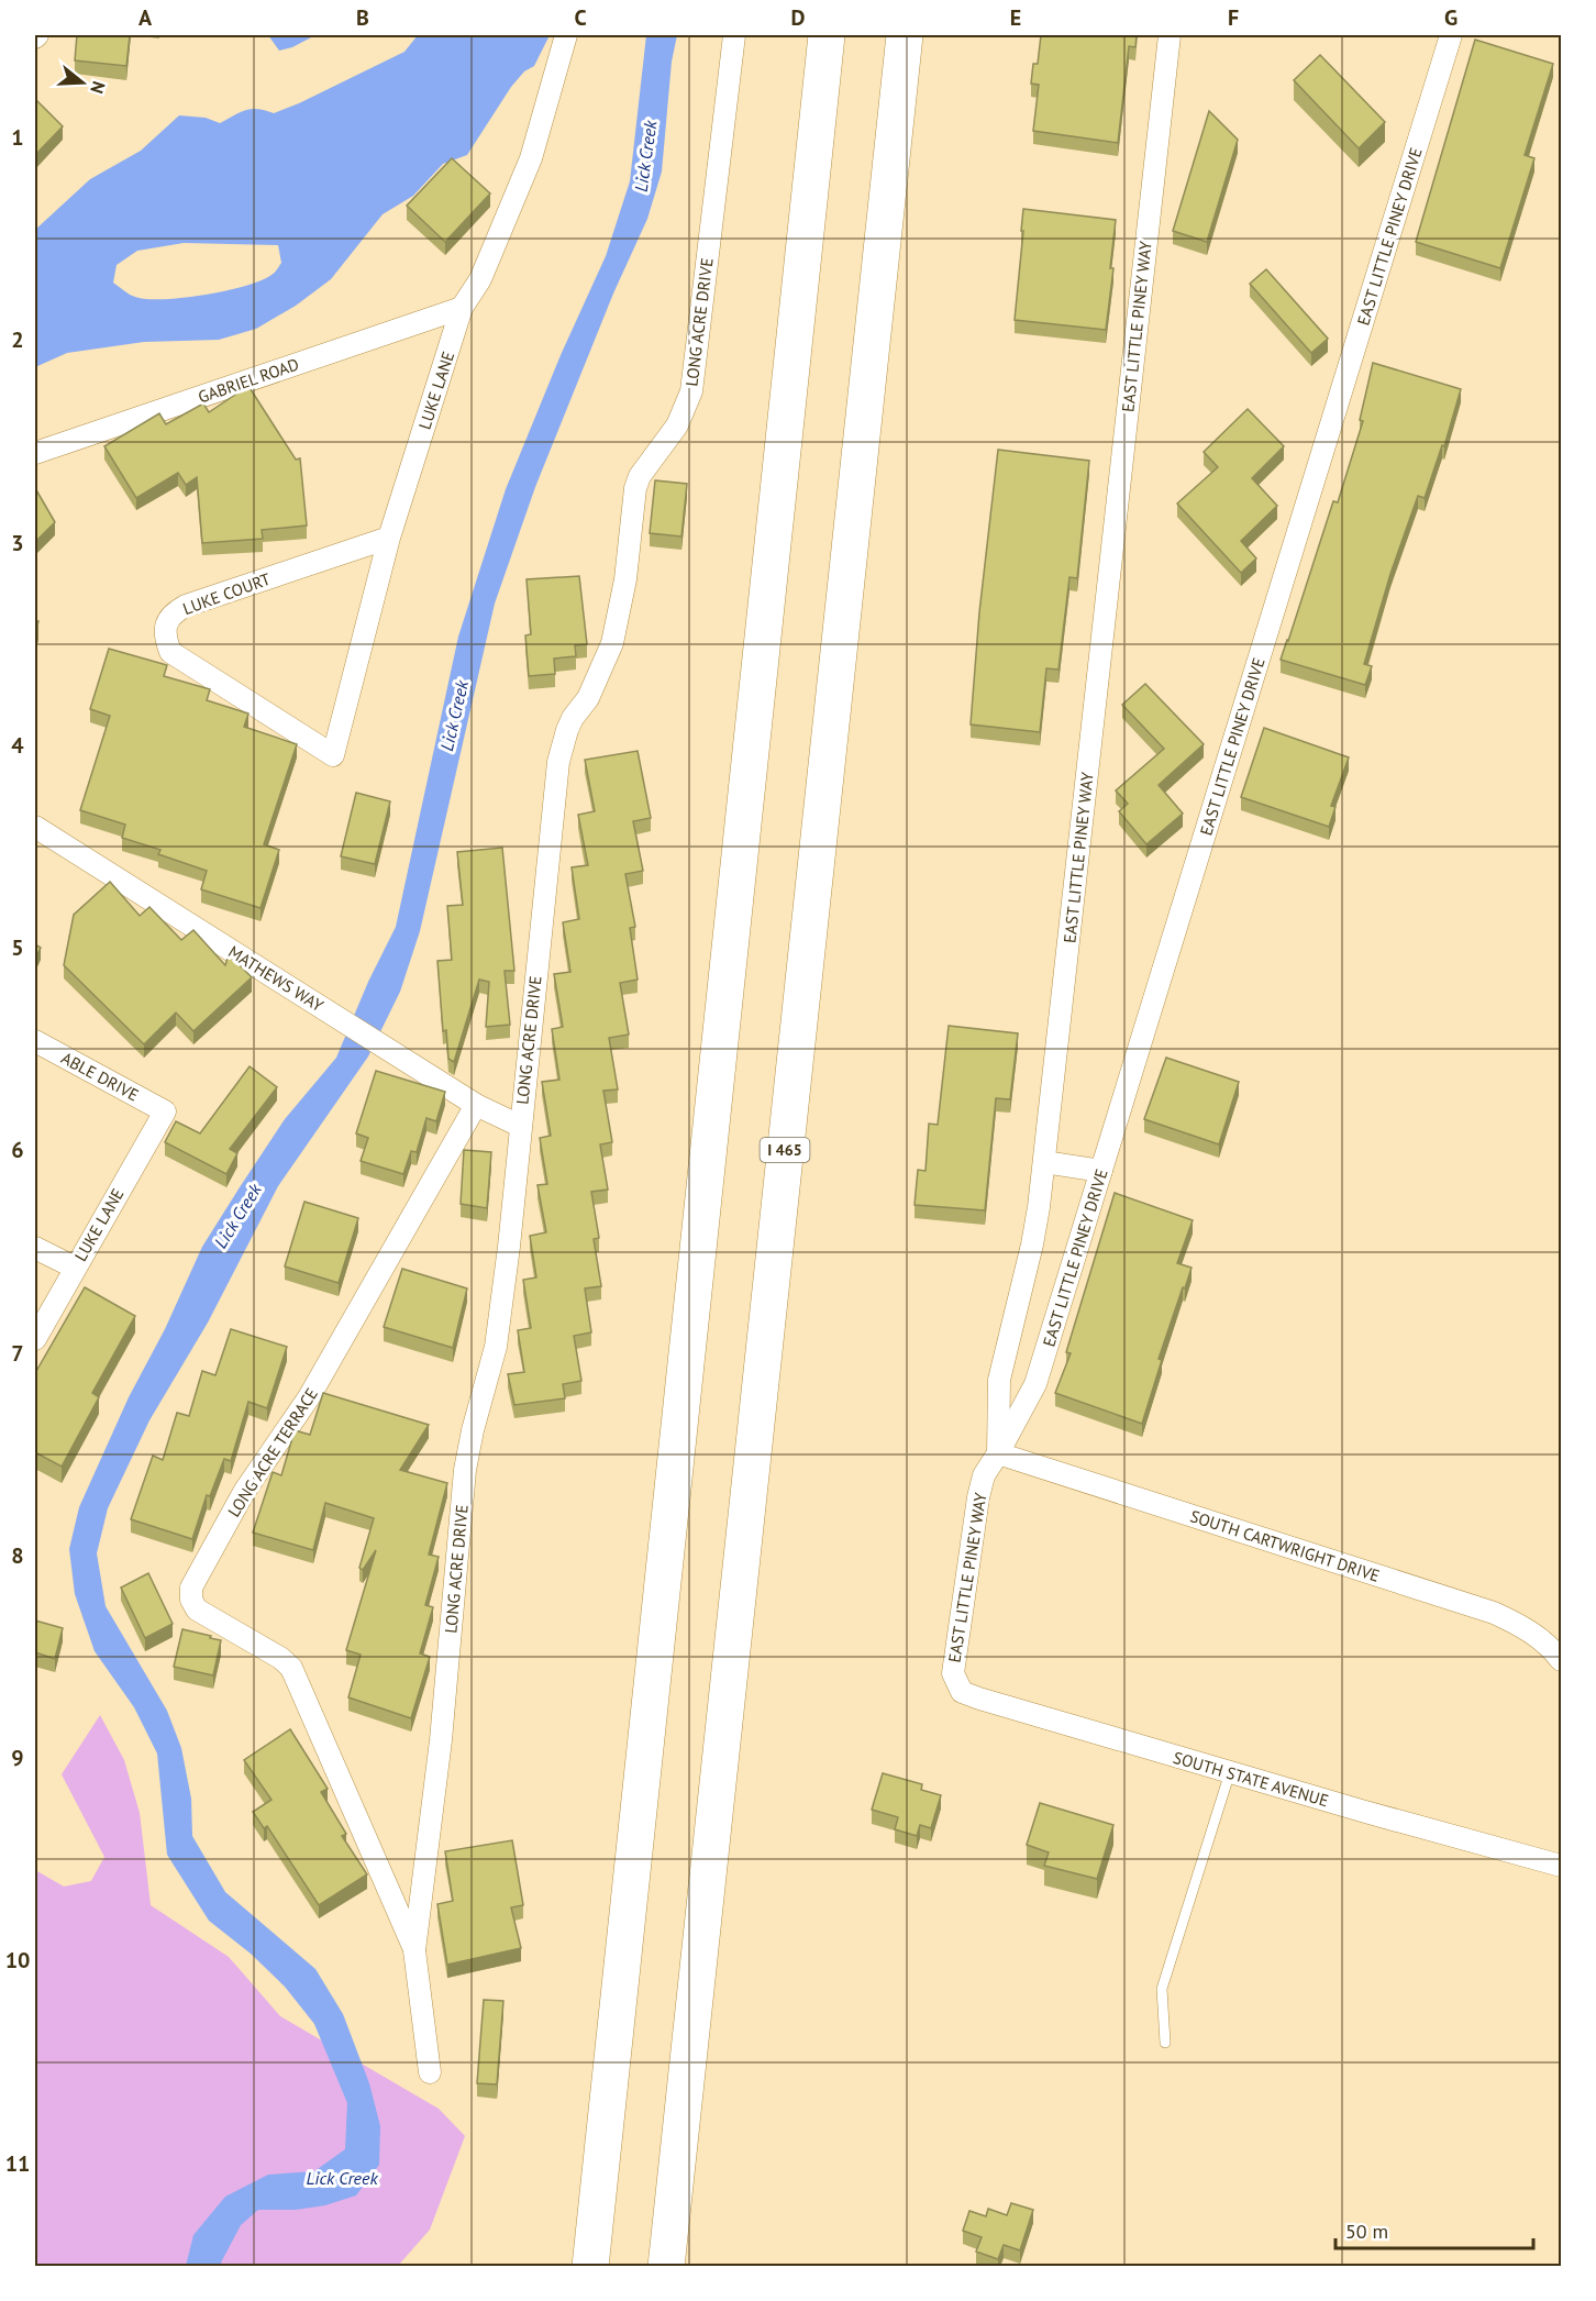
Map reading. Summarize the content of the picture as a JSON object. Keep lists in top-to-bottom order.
{
  "streets": {
    "highway": ["I 465"],
    "street": [
      "EAST LITTLE PINEY DRIVE",
      "LONG ACRE DRIVE",
      "EAST LITTLE PINEY WAY",
      "GABRIEL ROAD",
      "LUKE LANE",
      "LUKE COURT",
      "MATHEWS WAY",
      "ABLE DRIVE",
      "LONG ACRE TERRACE",
      "SOUTH CARTWRIGHT DRIVE",
      "SOUTH STATE AVENUE"
    ]
  },
  "crossings": [
    ["EAST LITTLE PINEY DRIVE", "EAST LITTLE PINEY WAY"],
    ["EAST LITTLE PINEY DRIVE", "SOUTH CARTWRIGHT DRIVE"],
    ["LONG ACRE DRIVE", "MATHEWS WAY"],
    ["LONG ACRE DRIVE", "LONG ACRE TERRACE"],
    ["EAST LITTLE PINEY WAY", "SOUTH CARTWRIGHT DRIVE"],
    ["EAST LITTLE PINEY WAY", "SOUTH STATE AVENUE"],
    ["GABRIEL ROAD", "LUKE LANE"],
    ["LUKE LANE", "LUKE COURT"],
    ["LUKE LANE", "ABLE DRIVE"],
    ["MATHEWS WAY", "LONG ACRE TERRACE"]
  ],
  "water": ["Lick Creek"],
  "scale_bar": "50 m",
  "north": "right",
  "grid": {
    "columns": [
      "A",
      "B",
      "C",
      "D",
      "E",
      "F",
      "G"
    ],
    "rows": [
      "1",
      "2",
      "3",
      "4",
      "5",
      "6",
      "7",
      "8",
      "9",
      "10",
      "11"
    ]
  }
}
